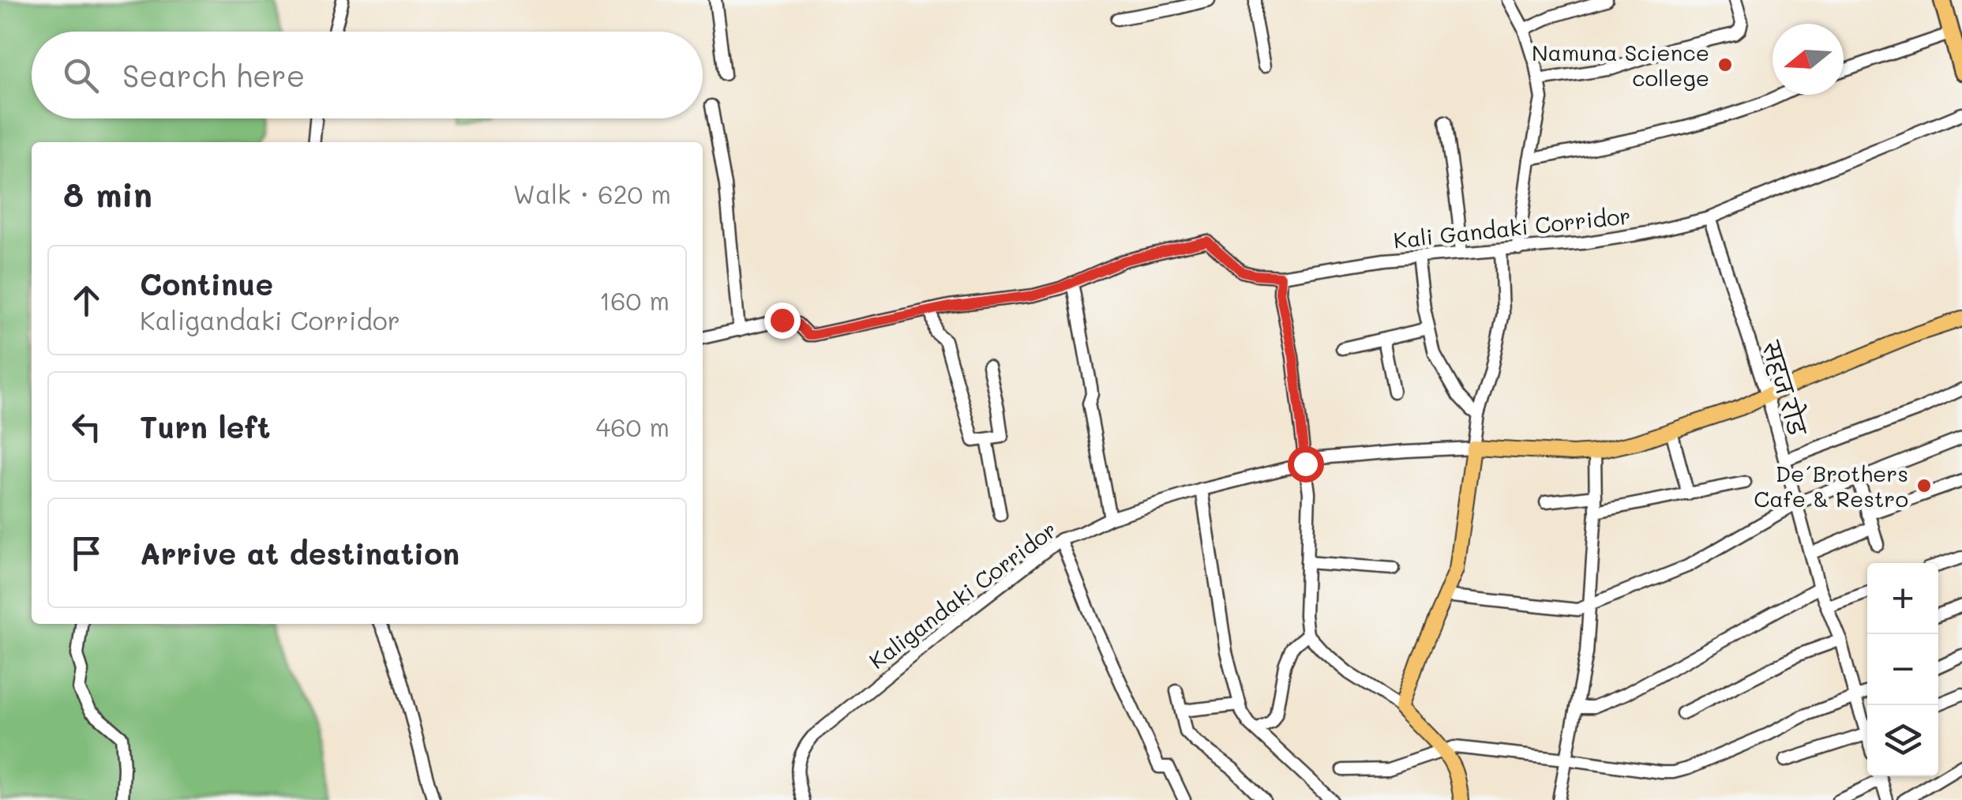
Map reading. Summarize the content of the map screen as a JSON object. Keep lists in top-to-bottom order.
{
  "streets": {
    "street": ["Kali Gandaki Corridor", "सहज रोड", "Kaligandaki Corridor"]
  },
  "crossings": [
    ["Kali Gandaki Corridor", "सहज रोड"]
  ],
  "places": ["Namuna Science college", "De´Brothers Cafe & Restro"],
  "north": "left",
  "page": {
    "search": "Search here",
    "heading": ["8 min", "Walk · 620 m"],
    "list": [
      ["Continue", "Kaligandaki Corridor", "160 m"],
      ["Turn left", "460 m"],
      "Arrive at destination"
    ],
    "map_buttons": ["+", "−"]
  }
}
